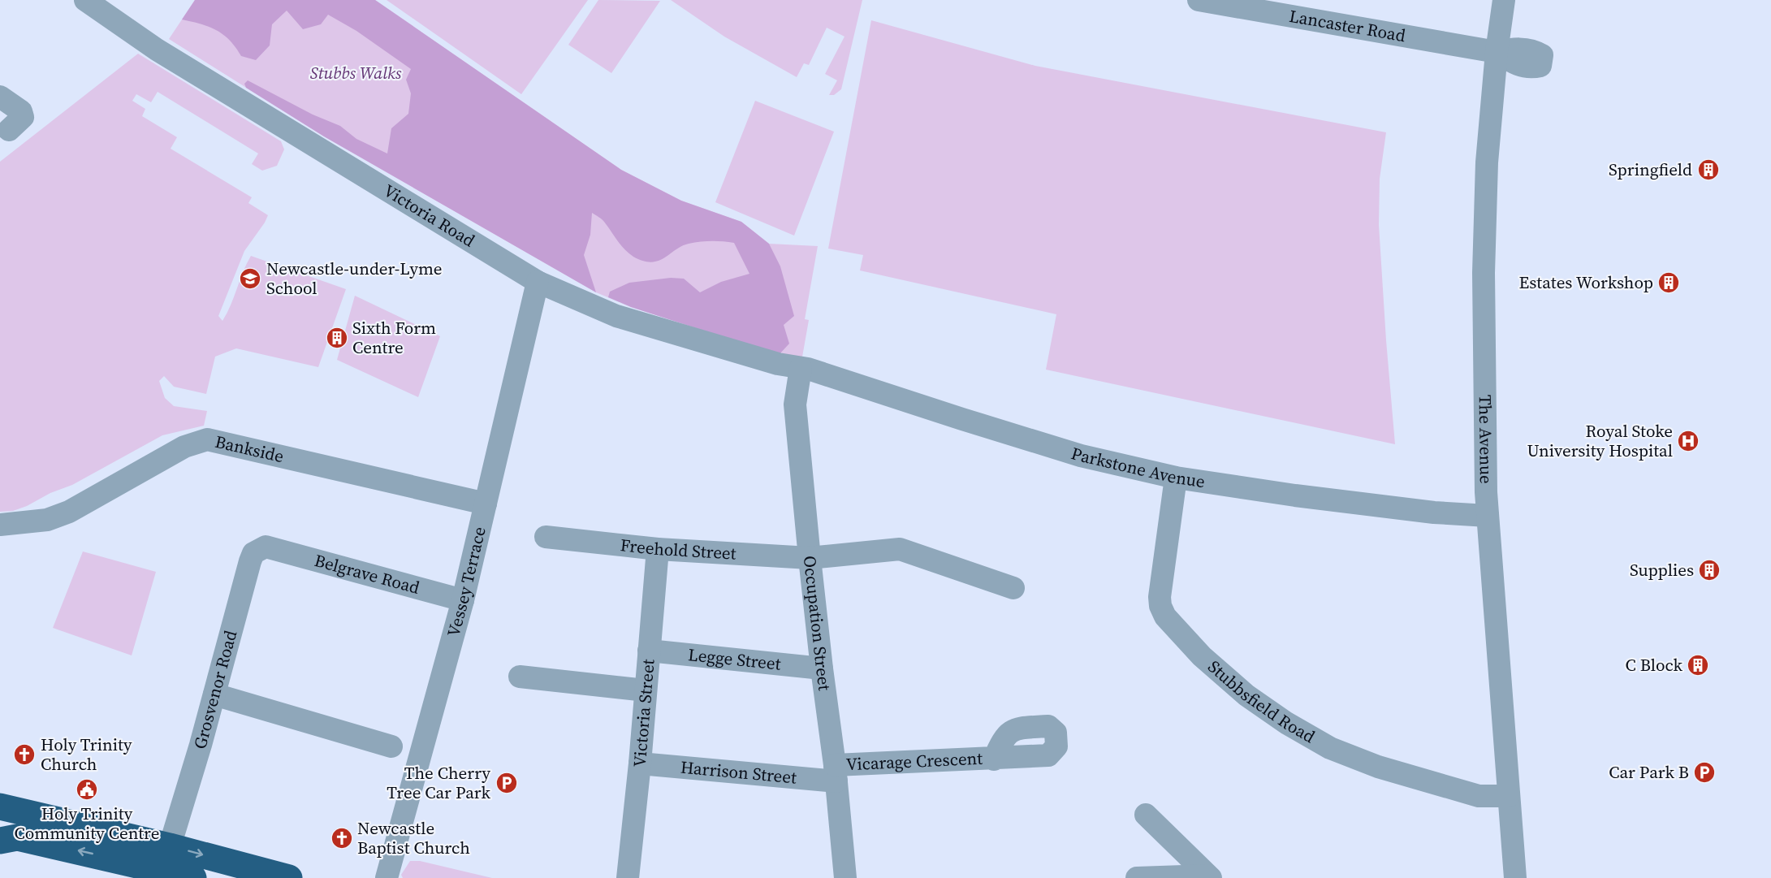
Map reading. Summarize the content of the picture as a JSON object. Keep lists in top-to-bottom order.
{
  "streets": {
    "street": [
      "Lancaster Road",
      "Victoria Road",
      "The Avenue",
      "Bankside",
      "Parkstone Avenue",
      "Freehold Street",
      "Belgrave Road",
      "Vessey Terrace",
      "Occupation Street",
      "Legge Street",
      "Grosvenor Road",
      "Stubbsfield Road",
      "Victoria Street",
      "Vicarage Crescent",
      "Harrison Street"
    ]
  },
  "crossings": [
    ["Lancaster Road", "The Avenue"],
    ["Victoria Road", "Parkstone Avenue"],
    ["Victoria Road", "Vessey Terrace"],
    ["Victoria Road", "Occupation Street"],
    ["The Avenue", "Parkstone Avenue"],
    ["The Avenue", "Stubbsfield Road"],
    ["Bankside", "Vessey Terrace"],
    ["Parkstone Avenue", "Occupation Street"],
    ["Parkstone Avenue", "Stubbsfield Road"],
    ["Freehold Street", "Occupation Street"],
    ["Freehold Street", "Victoria Street"],
    ["Belgrave Road", "Vessey Terrace"],
    ["Belgrave Road", "Grosvenor Road"],
    ["Occupation Street", "Legge Street"],
    ["Occupation Street", "Vicarage Crescent"],
    ["Occupation Street", "Harrison Street"],
    ["Legge Street", "Victoria Street"],
    ["Victoria Street", "Harrison Street"],
    ["Vicarage Crescent", "Harrison Street"]
  ],
  "parks": ["Stubbs Walks"],
  "places": {
    "building": [
      "Springfield",
      "Estates Workshop",
      "Sixth Form Centre",
      "Supplies",
      "C Block"
    ],
    "school or university": ["Newcastle-under-Lyme School"],
    "hospital": ["Royal Stoke University Hospital"],
    "church": ["Holy Trinity Church", "Newcastle Baptist Church"],
    "parking": ["Car Park B", "The Cherry Tree Car Park"],
    "public building": ["Holy Trinity Community Centre"]
  }
}
